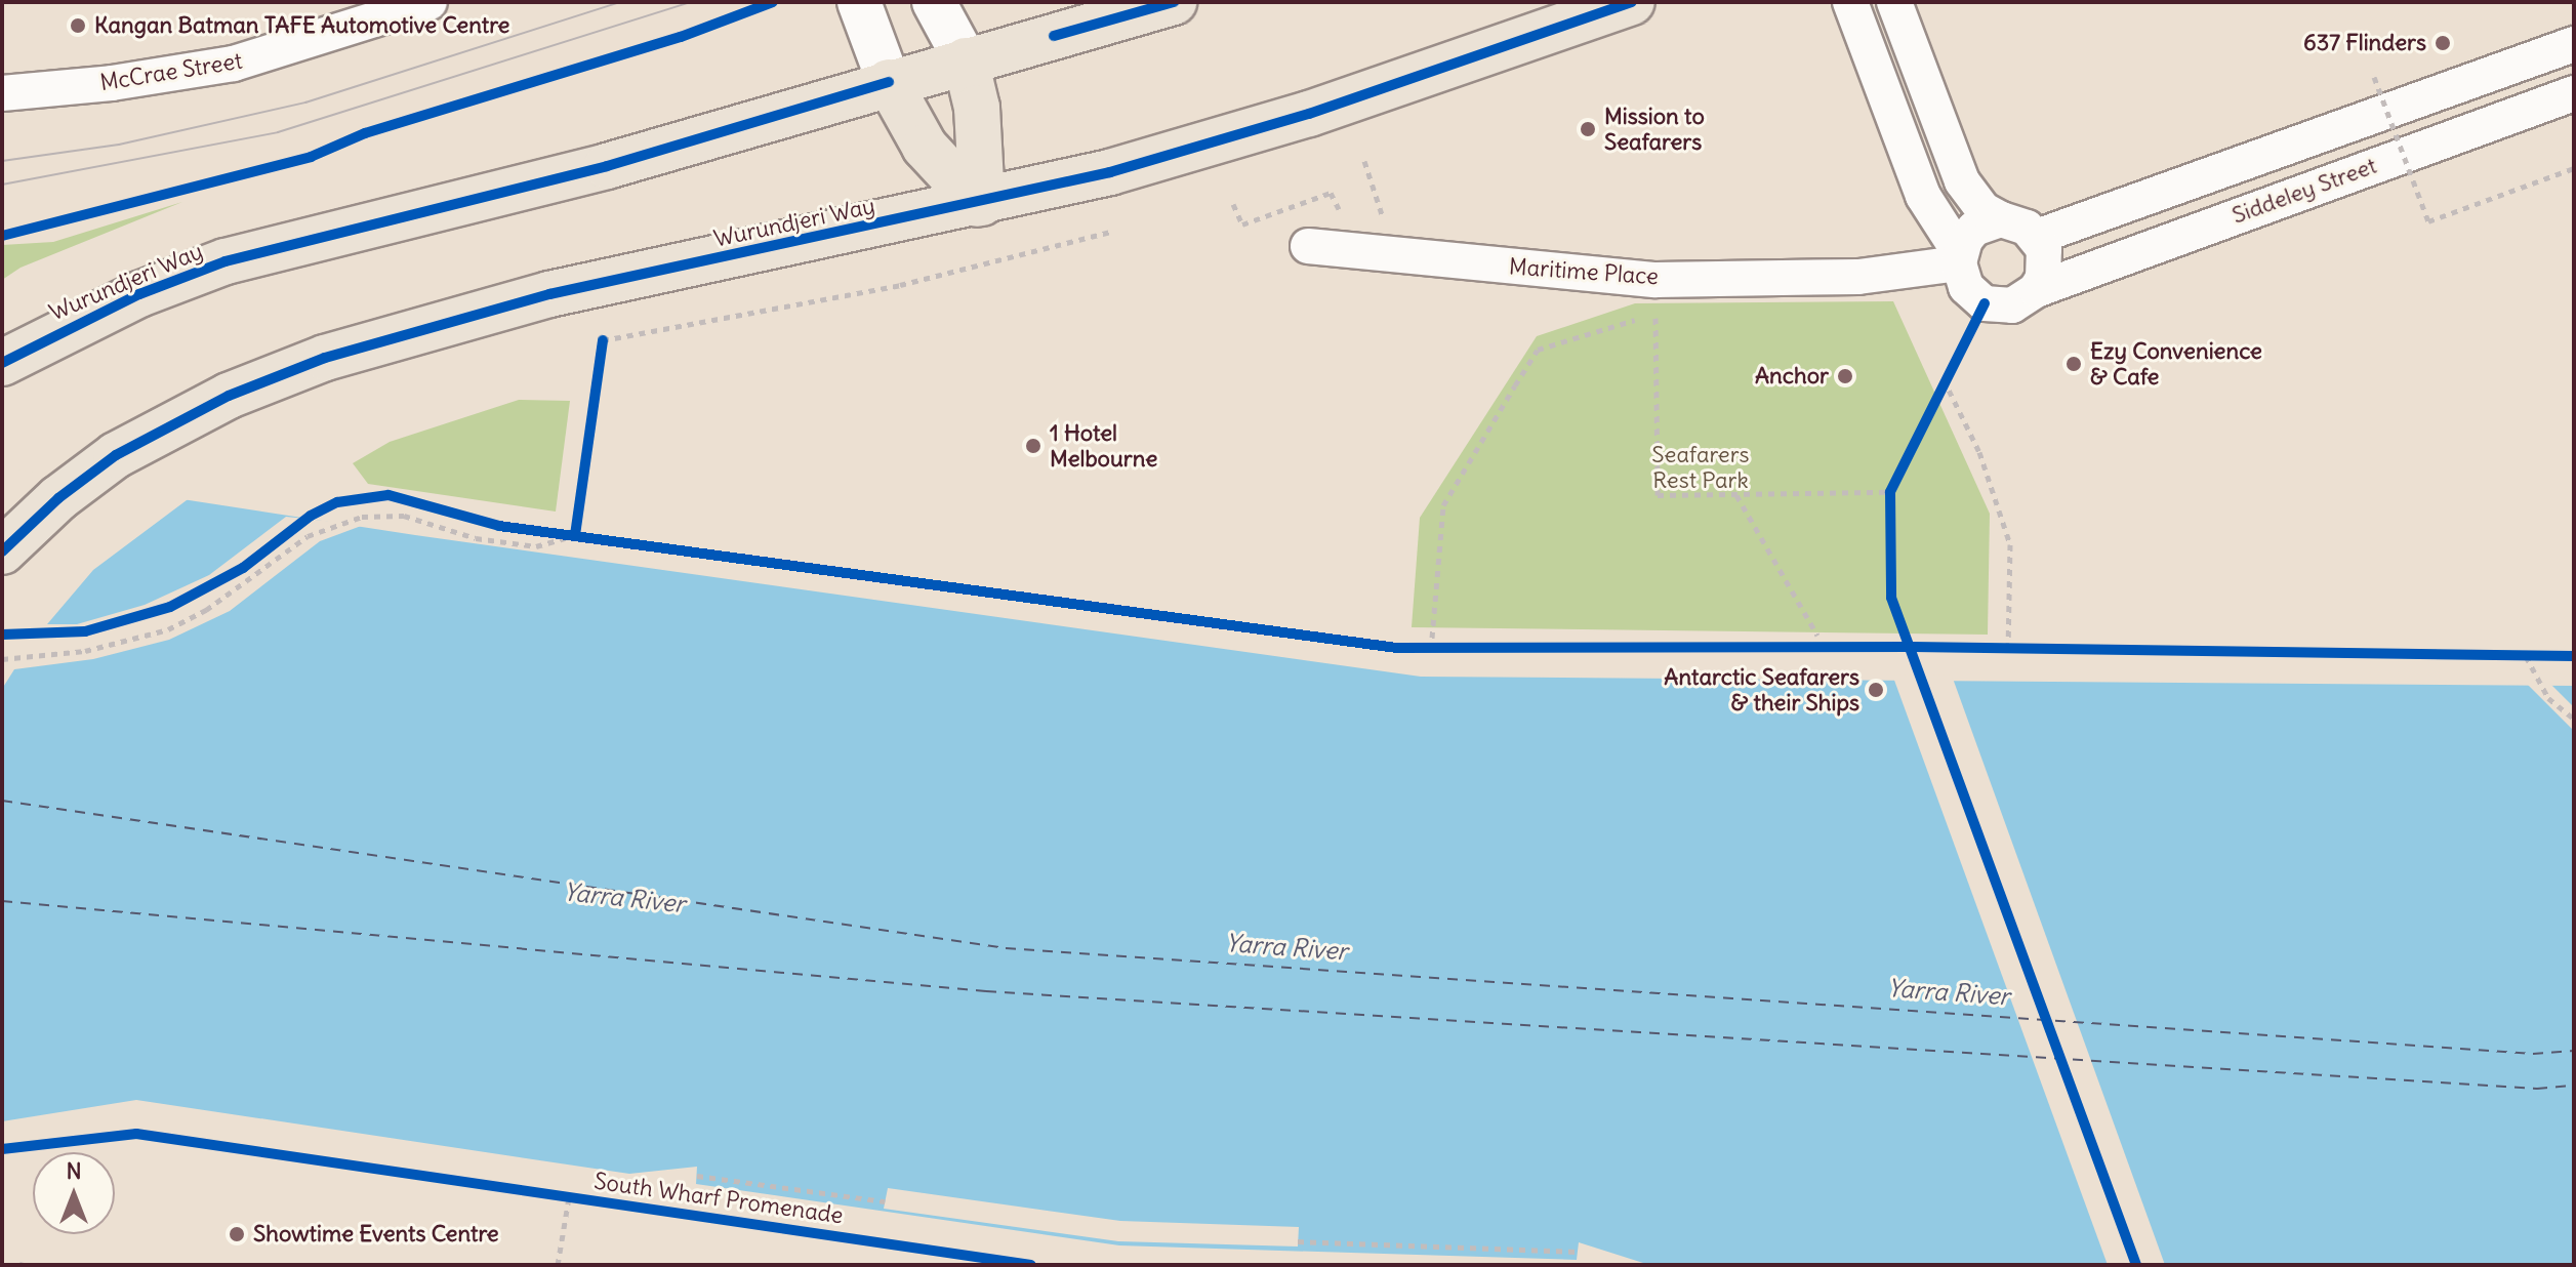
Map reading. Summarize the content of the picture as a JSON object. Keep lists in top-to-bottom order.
{
  "streets": {
    "highway": ["Wurundjeri Way"],
    "street": ["McCrae Street", "Siddeley Street", "Maritime Place"],
    "cycle path": ["South Wharf Promenade"]
  },
  "crossings": [
    ["Siddeley Street", "Maritime Place"]
  ],
  "water": ["Yarra River"],
  "parks": ["Seafarers Rest Park"],
  "places": [
    "Kangan Batman TAFE Automotive Centre",
    "637 Flinders",
    "Mission to Seafarers",
    "Ezy Convenience & Cafe",
    "Anchor",
    "1 Hotel Melbourne",
    "Antarctic Seafarers & their Ships",
    "Showtime Events Centre"
  ],
  "north": "top"
}
